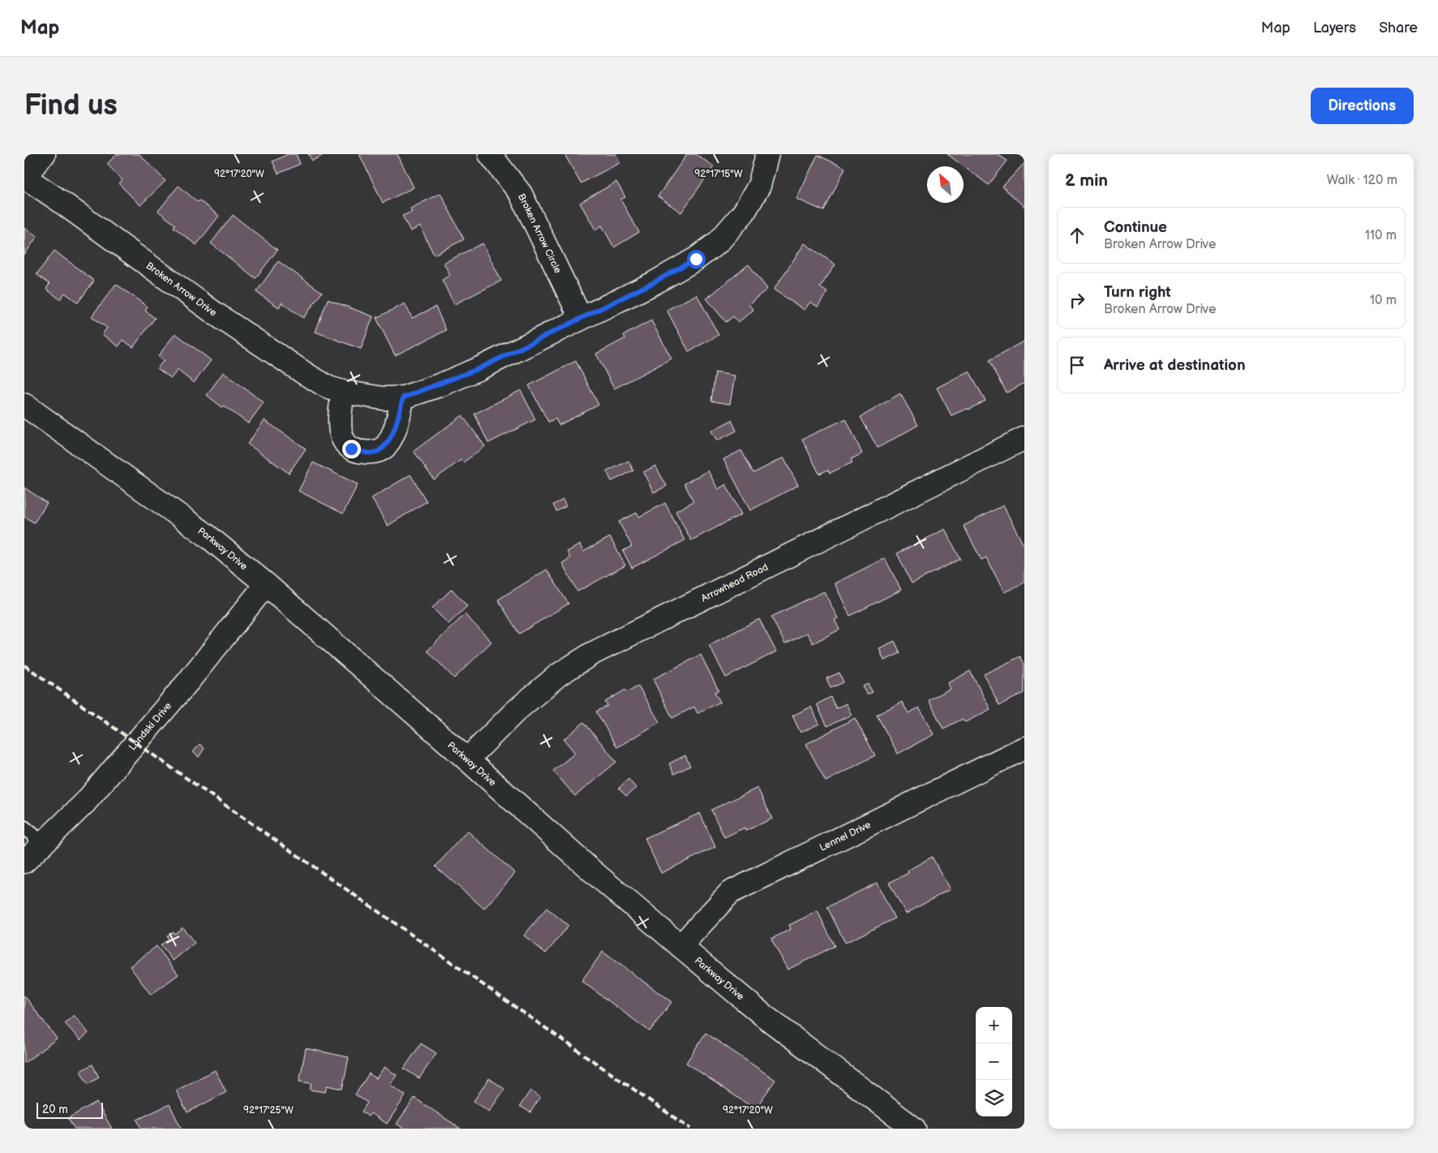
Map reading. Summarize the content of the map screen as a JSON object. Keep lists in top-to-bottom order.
{
  "streets": {
    "street": [
      "Broken Arrow Circle",
      "Broken Arrow Drive",
      "Parkway Drive",
      "Arrowhead Road",
      "Landski Drive",
      "Lennel Drive"
    ]
  },
  "crossings": [
    ["Broken Arrow Circle", "Broken Arrow Drive"],
    ["Parkway Drive", "Arrowhead Road"],
    ["Parkway Drive", "Landski Drive"],
    ["Parkway Drive", "Lennel Drive"]
  ],
  "scale_bar": "20 m",
  "north": "top left",
  "page": {
    "header": "Map",
    "nav": ["Map", "Layers", "Share"],
    "buttons": "Directions",
    "title": "Find us",
    "heading": ["2 min", "Walk · 120 m"],
    "list": [
      ["Continue", "Broken Arrow Drive", "110 m"],
      ["Turn right", "Broken Arrow Drive", "10 m"],
      "Arrive at destination"
    ],
    "map_buttons": ["+", "−"],
    "scale": "20 m"
  },
  "coordinates": ["92°17'20\"W", "92°17'15\"W", "92°17'25\"W"]
}
